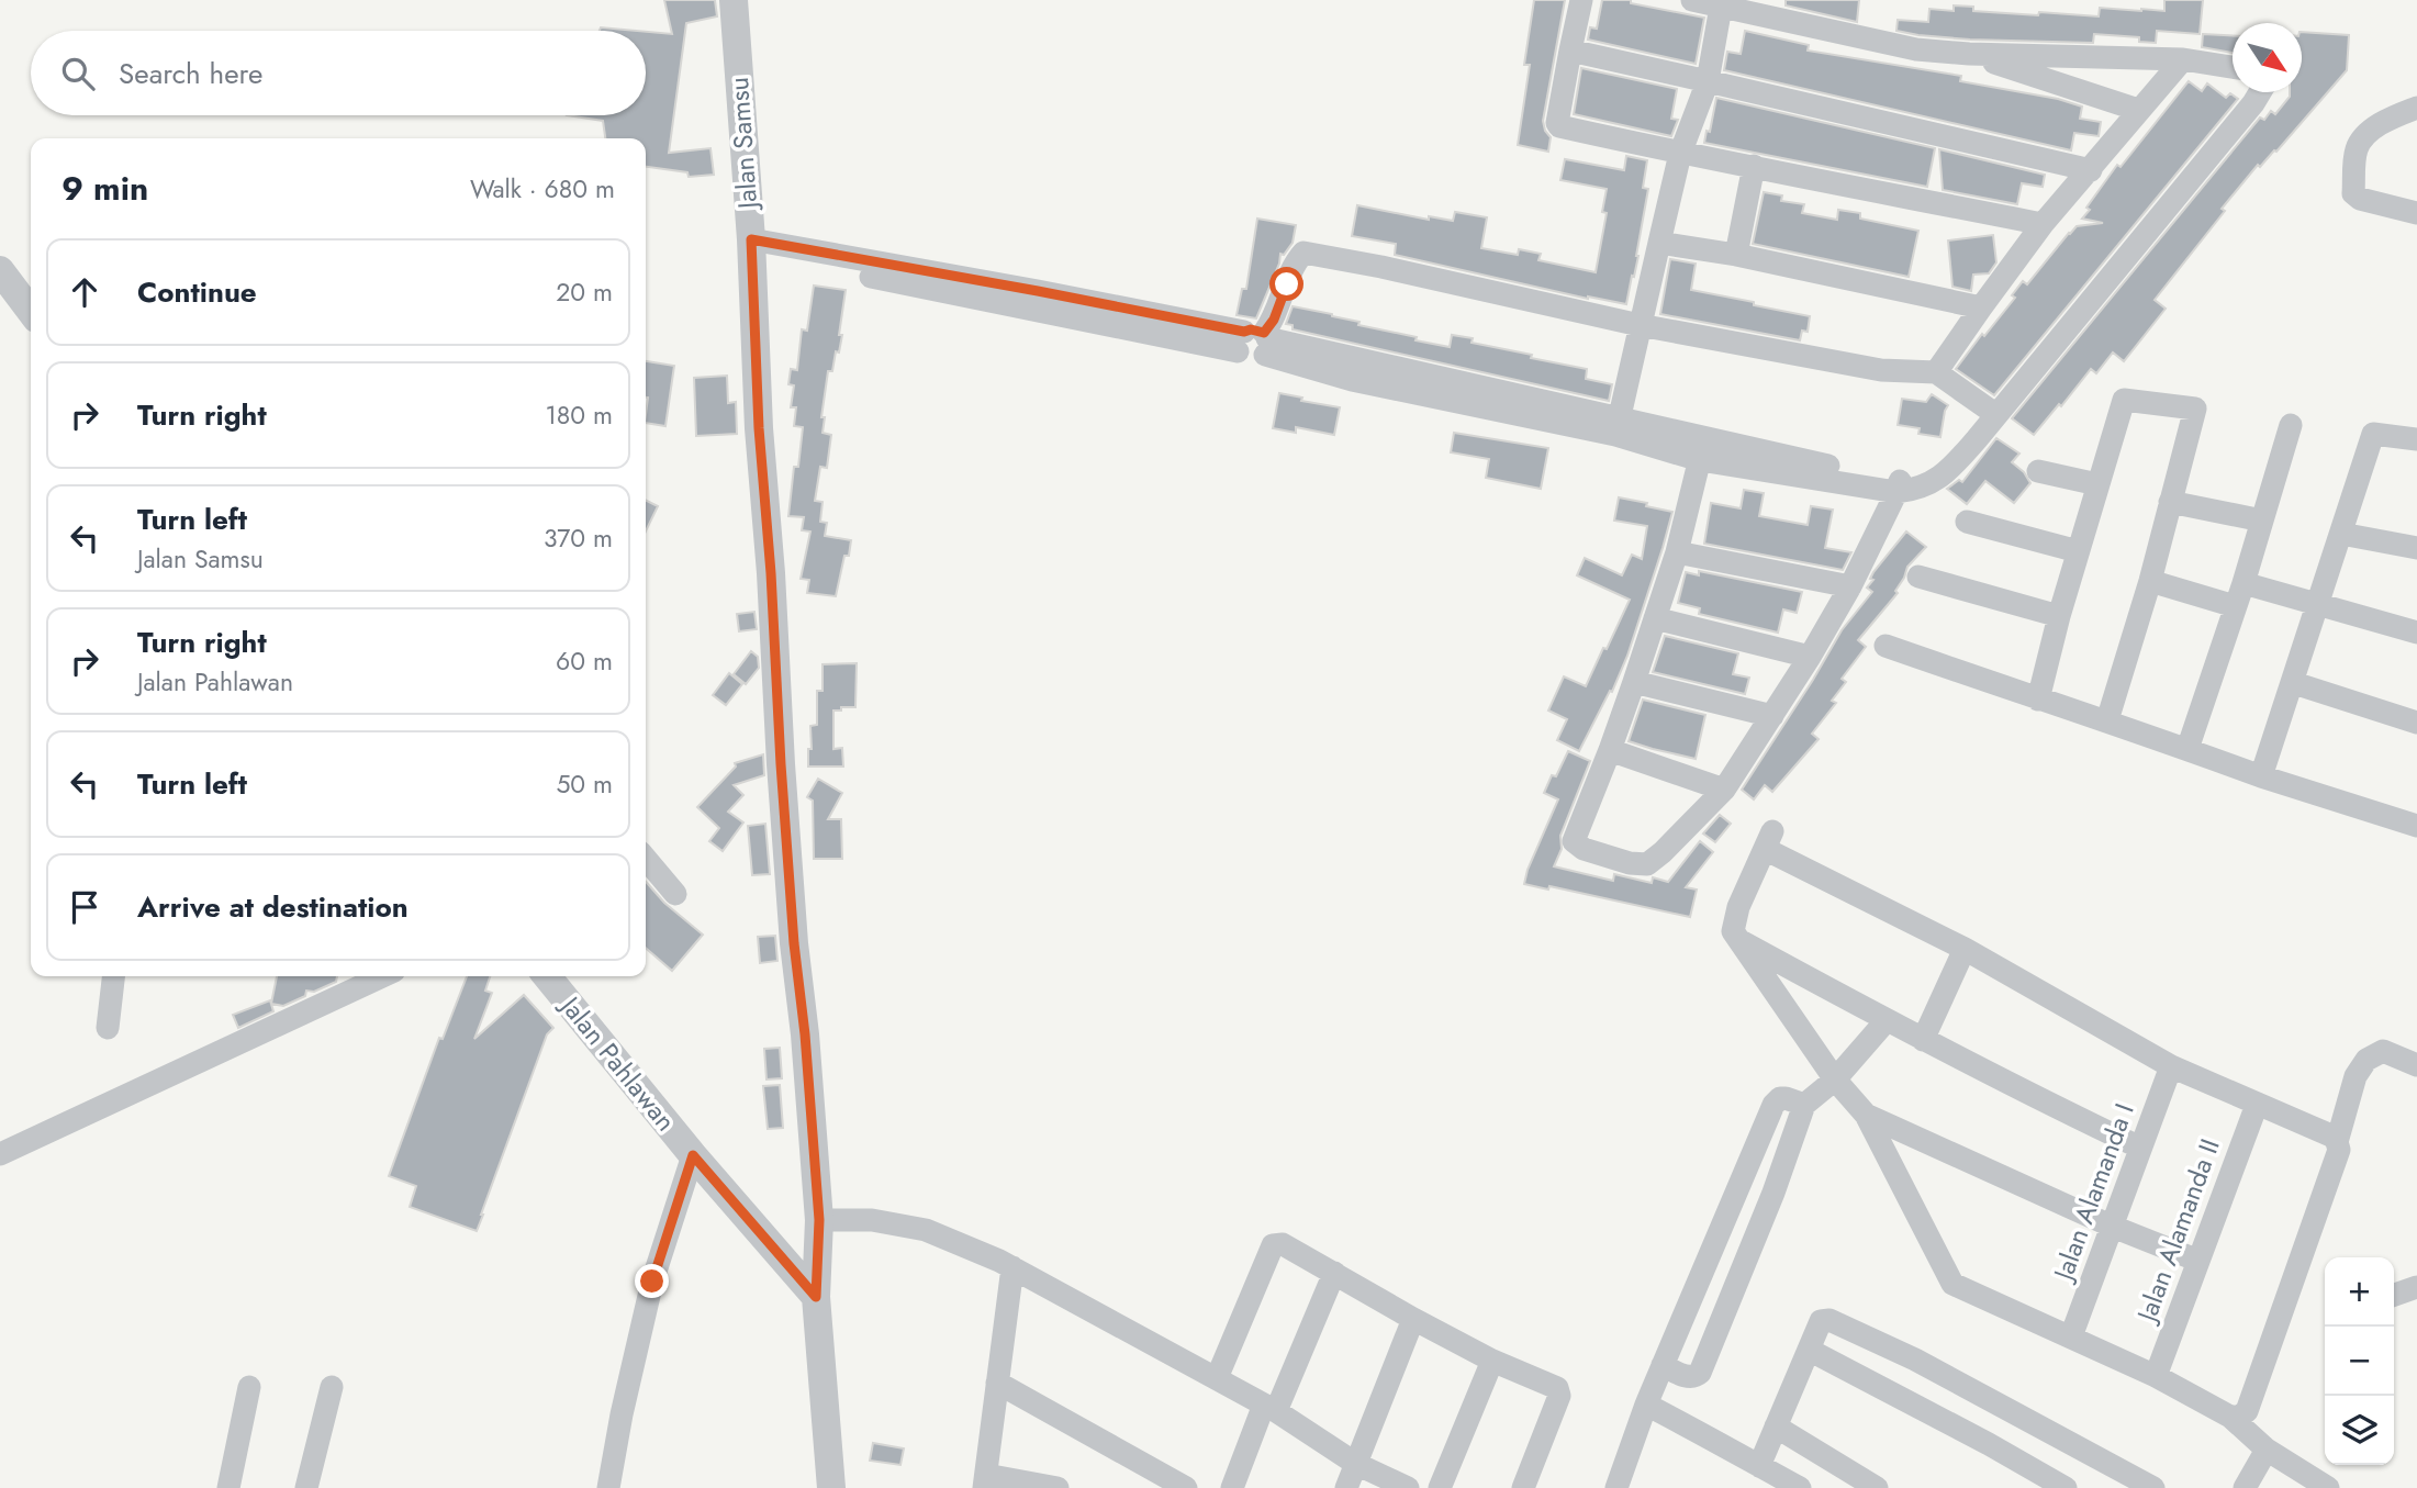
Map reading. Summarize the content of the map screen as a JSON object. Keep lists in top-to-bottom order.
{
  "streets": {
    "street": [
      "Jalan Samsu",
      "Jalan Pahlawan",
      "Jalan Alamanda I",
      "Jalan Alamanda II"
    ]
  },
  "crossings": [
    ["Jalan Samsu", "Jalan Pahlawan"]
  ],
  "north": "bottom right",
  "page": {
    "search": "Search here",
    "heading": ["9 min", "Walk · 680 m"],
    "list": [
      ["Continue", "20 m"],
      ["Turn right", "180 m"],
      ["Turn left", "Jalan Samsu", "370 m"],
      ["Turn right", "Jalan Pahlawan", "60 m"],
      ["Turn left", "50 m"],
      "Arrive at destination"
    ],
    "map_buttons": ["+", "−"]
  }
}
